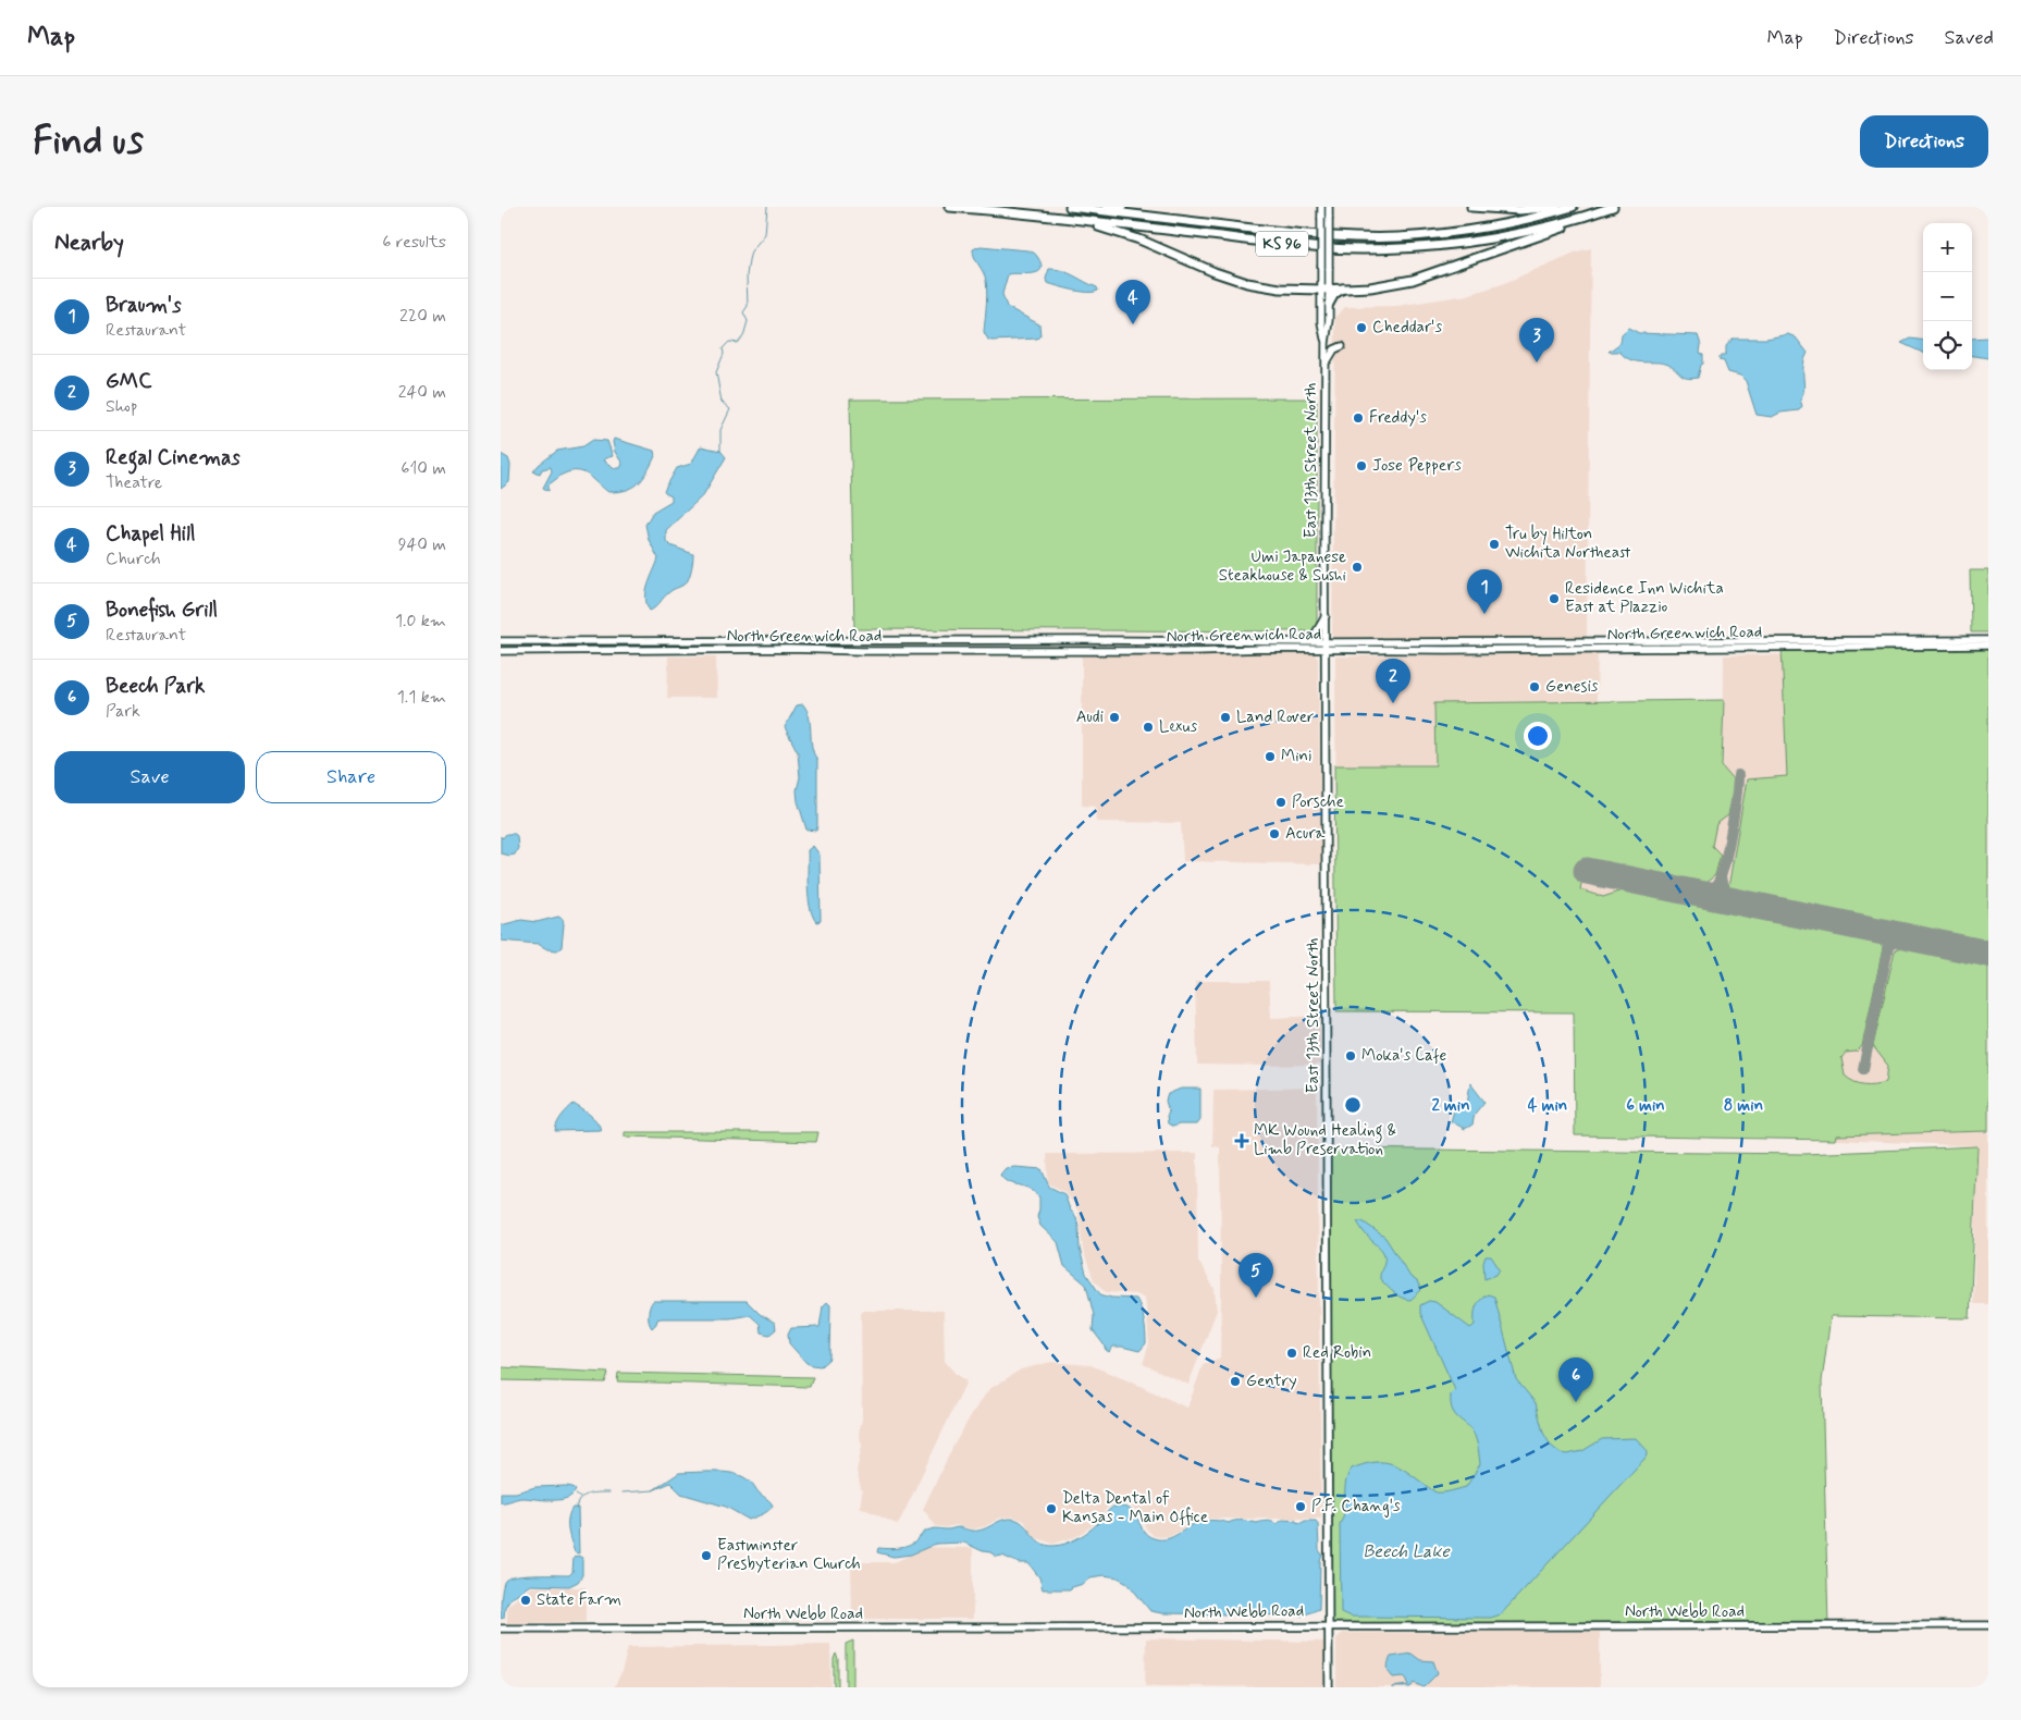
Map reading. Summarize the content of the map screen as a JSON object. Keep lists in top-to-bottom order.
{
  "streets": {
    "highway": ["KS 96"],
    "main road": ["East 13th Street North", "North Greenwich Road", "North Webb Road"]
  },
  "crossings": [
    ["East 13th Street North", "North Greenwich Road"],
    ["East 13th Street North", "North Webb Road"]
  ],
  "water": ["Beech Lake"],
  "places": {
    "other": [
      "Cheddar's",
      "Freddy's",
      "Jose Peppers",
      "Tru by Hilton Wichita Northeast",
      "Umi Japanese Steakhouse & Sushi",
      "Residence Inn Wichita East at Plazzio",
      "Genesis",
      "Audi",
      "Land Rover",
      "Lexus",
      "Mini",
      "Porsche",
      "Acura",
      "Moka's Cafe",
      "Red Robin",
      "Gentry",
      "P.F. Chang's",
      "Delta Dental of Kansas - Main Office",
      "Eastminster Presbyterian Church",
      "State Farm"
    ],
    "health": ["MK Wound Healing & Limb Preservation"]
  },
  "page": {
    "header": "Map",
    "nav": ["Map", "Directions", "Saved"],
    "buttons": [
      "Directions",
      ["Save", "Share"]
    ],
    "title": "Find us",
    "heading": ["Nearby", "6 results"],
    "map_buttons": ["+", "−"],
    "list": [
      {
        "mark": "1",
        "name": "Braum's",
        "note": "Restaurant",
        "value": "220 m"
      },
      {
        "mark": "2",
        "name": "GMC",
        "note": "Shop",
        "value": "240 m"
      },
      {
        "mark": "3",
        "name": "Regal Cinemas",
        "note": "Theatre",
        "value": "610 m"
      },
      {
        "mark": "4",
        "name": "Chapel Hill",
        "note": "Church",
        "value": "940 m"
      },
      {
        "mark": "5",
        "name": "Bonefish Grill",
        "note": "Restaurant",
        "value": "1.0 km"
      },
      {
        "mark": "6",
        "name": "Beech Park",
        "note": "Park",
        "value": "1.1 km"
      }
    ],
    "pins": [
      "4",
      "3",
      "1",
      "2",
      "5",
      "6"
    ]
  },
  "rings": [
    "2 min",
    "4 min",
    "6 min",
    "8 min"
  ]
}
